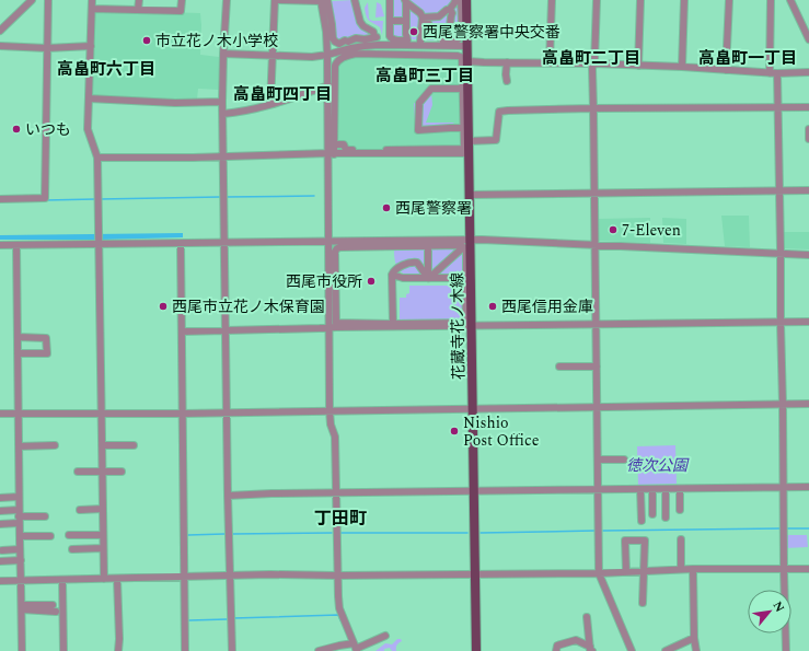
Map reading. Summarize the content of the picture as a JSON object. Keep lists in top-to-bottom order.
{
  "streets": {
    "main road": ["花蔵寺花ノ木線"]
  },
  "districts": [
    "高畠町二丁目",
    "高畠町一丁目",
    "高畠町六丁目",
    "高畠町三丁目",
    "高畠町四丁目",
    "丁田町"
  ],
  "parks": ["徳次公園"],
  "places": [
    "西尾警察署中央交番",
    "市立花ノ木小学校",
    "いつも",
    "西尾警察署",
    "7-Eleven",
    "西尾市役所",
    "西尾市立花ノ木保育園",
    "西尾信用金庫",
    "Nishio Post Office"
  ],
  "north": "top right"
}
